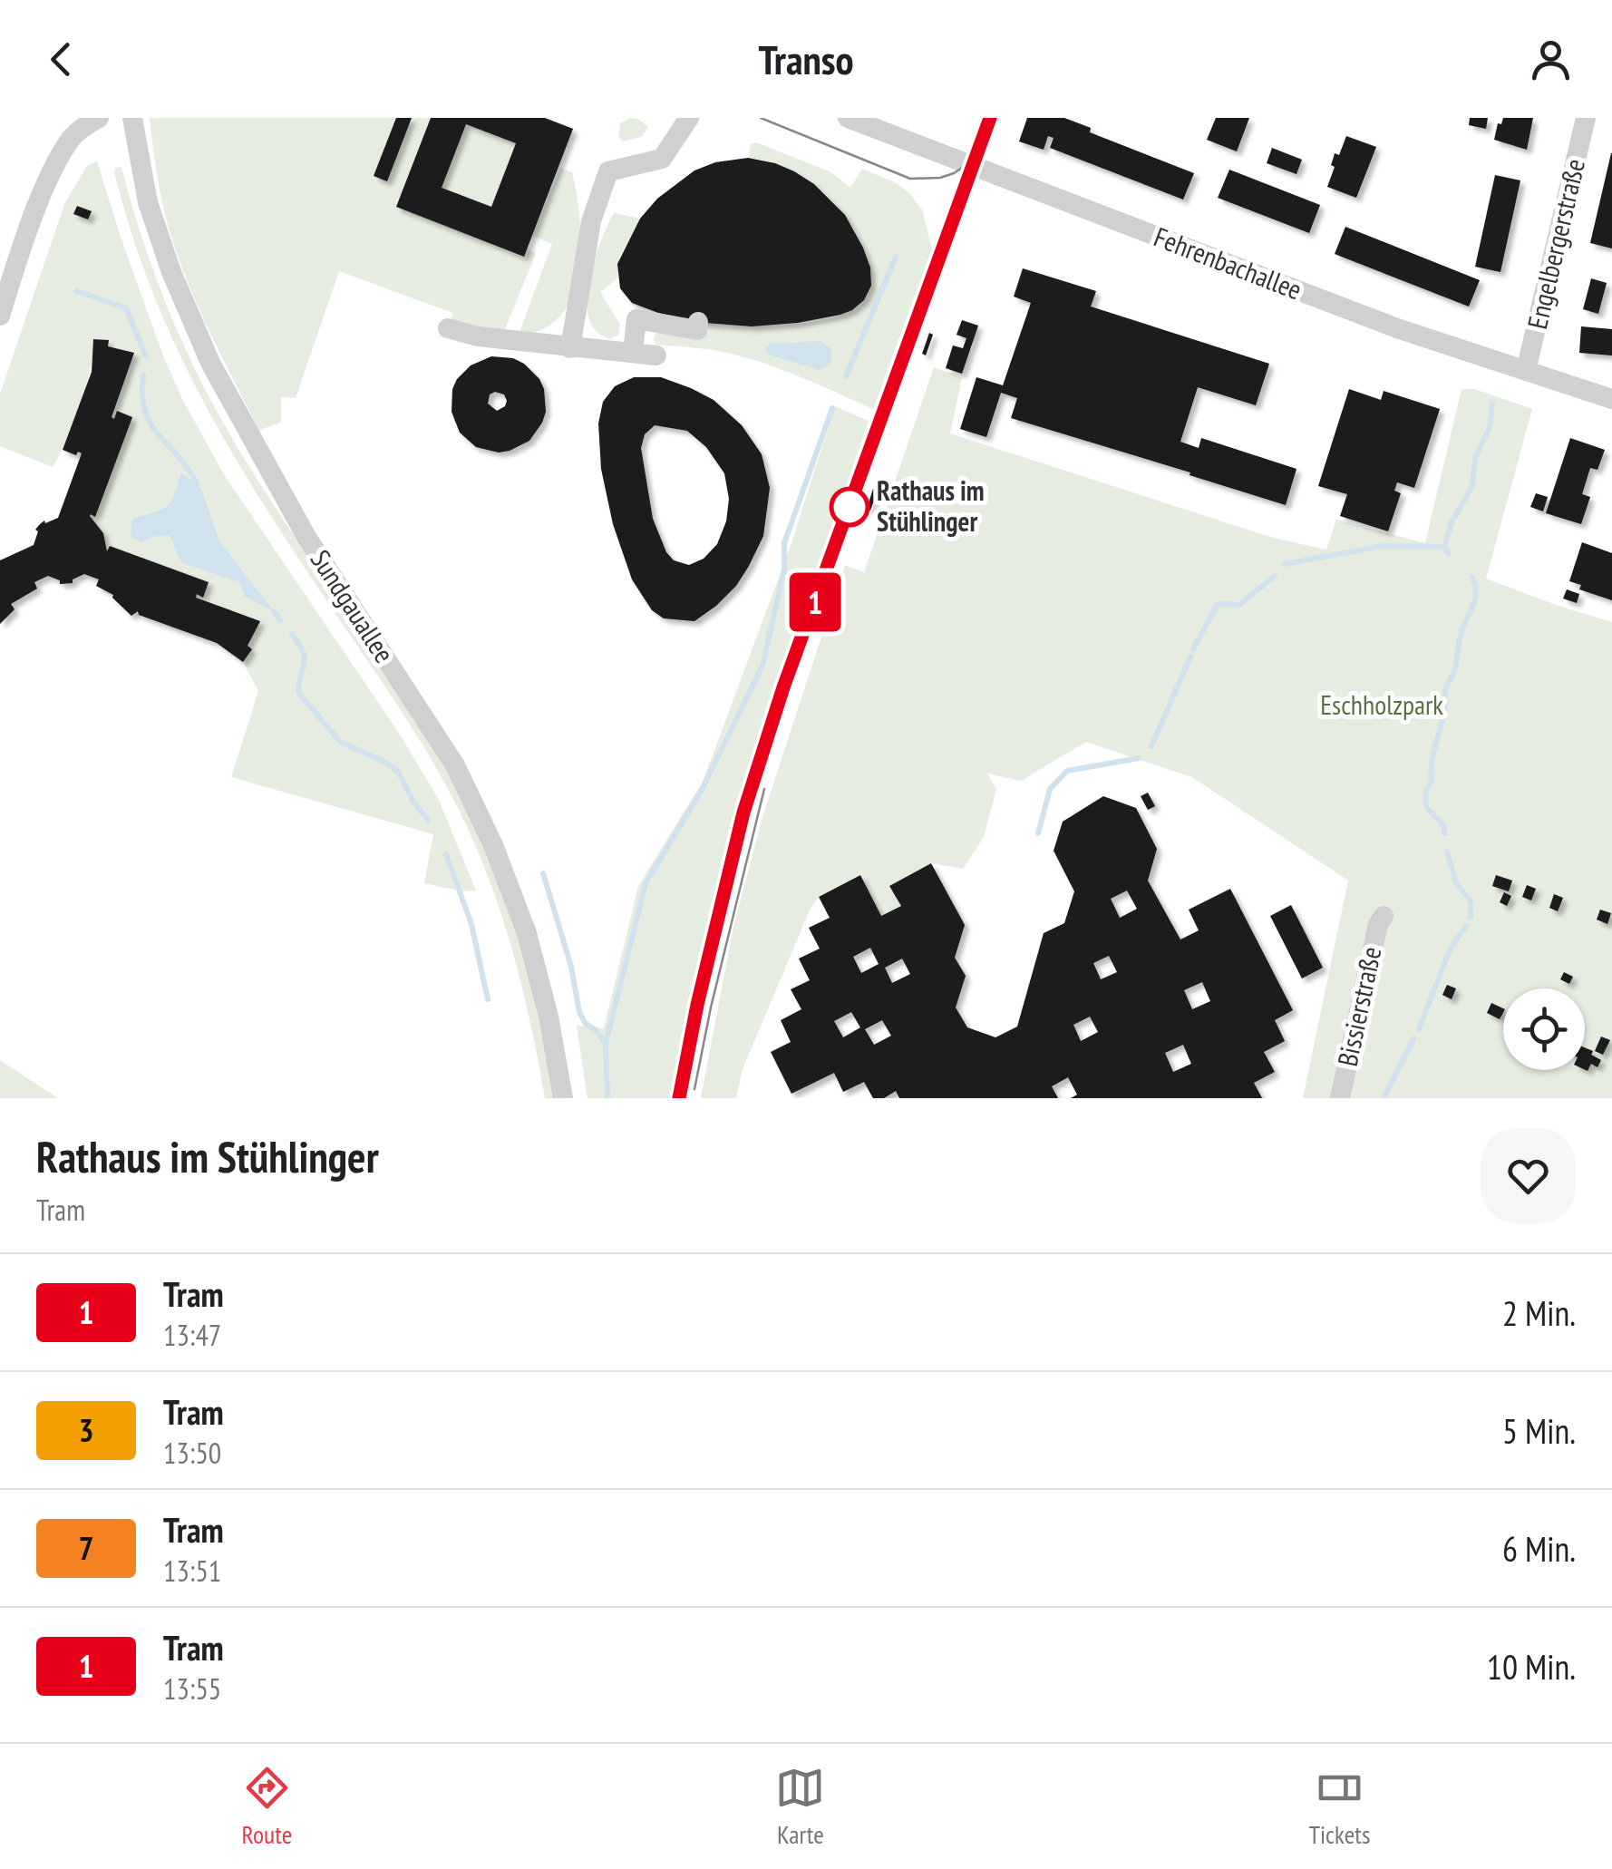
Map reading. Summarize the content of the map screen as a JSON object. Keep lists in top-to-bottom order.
{
  "streets": {
    "street": [
      "Engelbergerstraße",
      "Fehrenbachallee",
      "Sundgauallee",
      "Bissierstraße"
    ]
  },
  "crossings": [
    ["Engelbergerstraße", "Fehrenbachallee"]
  ],
  "parks": ["Eschholzpark"],
  "places": ["Rathaus im Stühlinger"],
  "lines": ["tram line 1"],
  "page": {
    "header": "Transo",
    "on_map": "1",
    "heading": ["Rathaus im Stühlinger", "Tram"],
    "list": [
      {
        "mark": "1",
        "name": "Tram",
        "note": "13:47",
        "value": "2 Min."
      },
      {
        "mark": "3",
        "name": "Tram",
        "note": "13:50",
        "value": "5 Min."
      },
      {
        "mark": "7",
        "name": "Tram",
        "note": "13:51",
        "value": "6 Min."
      },
      {
        "mark": "1",
        "name": "Tram",
        "note": "13:55",
        "value": "10 Min."
      }
    ],
    "tabs": ["Route", "Karte", "Tickets"]
  }
}
